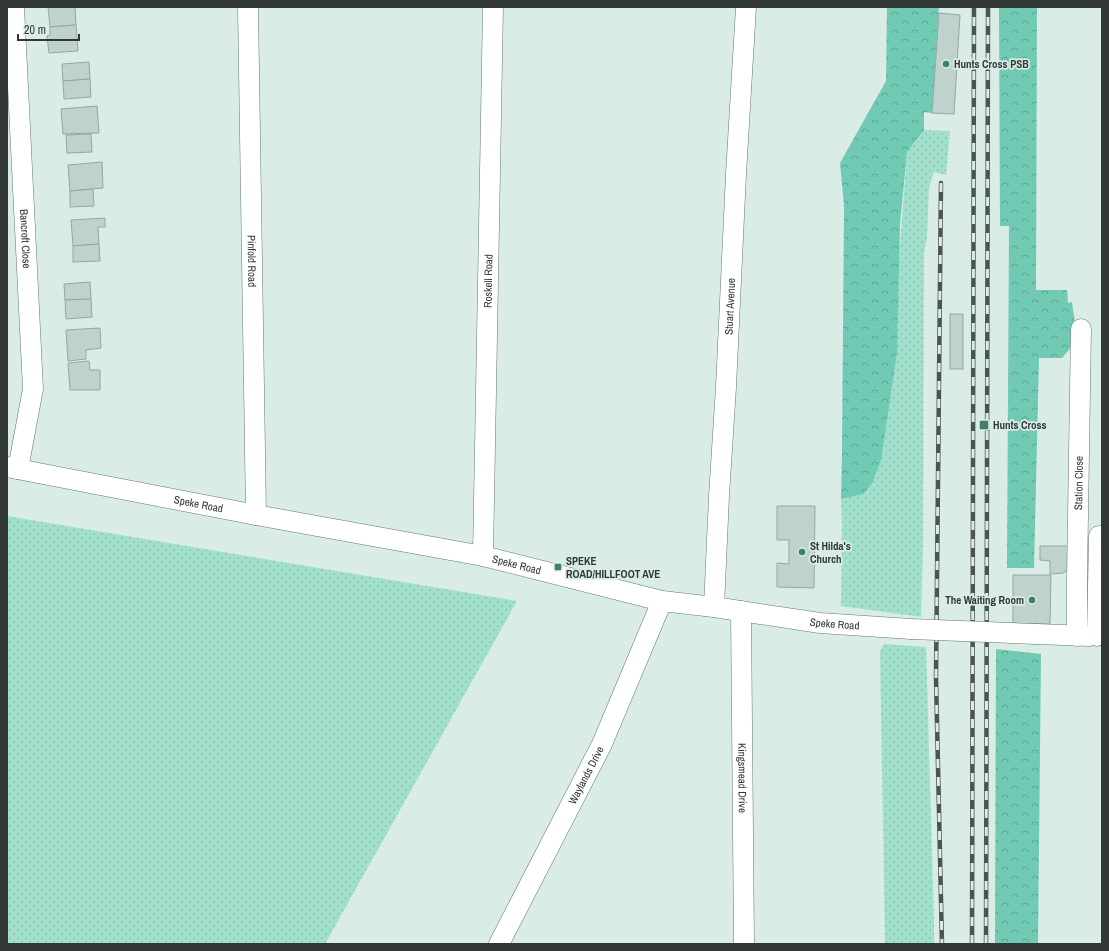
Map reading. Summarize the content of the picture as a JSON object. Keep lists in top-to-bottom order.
{
  "streets": {
    "street": [
      "Bancroft Close",
      "Pinfold Road",
      "Roskell Road",
      "Stuart Avenue",
      "Station Close",
      "Speke Road",
      "Waylands Drive",
      "Kingsmead Drive"
    ]
  },
  "crossings": [
    ["Bancroft Close", "Speke Road"],
    ["Pinfold Road", "Speke Road"],
    ["Roskell Road", "Speke Road"],
    ["Stuart Avenue", "Speke Road"],
    ["Station Close", "Speke Road"],
    ["Speke Road", "Waylands Drive"],
    ["Speke Road", "Kingsmead Drive"]
  ],
  "places": {
    "other": ["Hunts Cross PSB", "St Hilda's Church", "The Waiting Room"],
    "transit": ["Hunts Cross", "SPEKE ROAD/HILLFOOT AVE"]
  },
  "scale_bar": "20 m"
}
